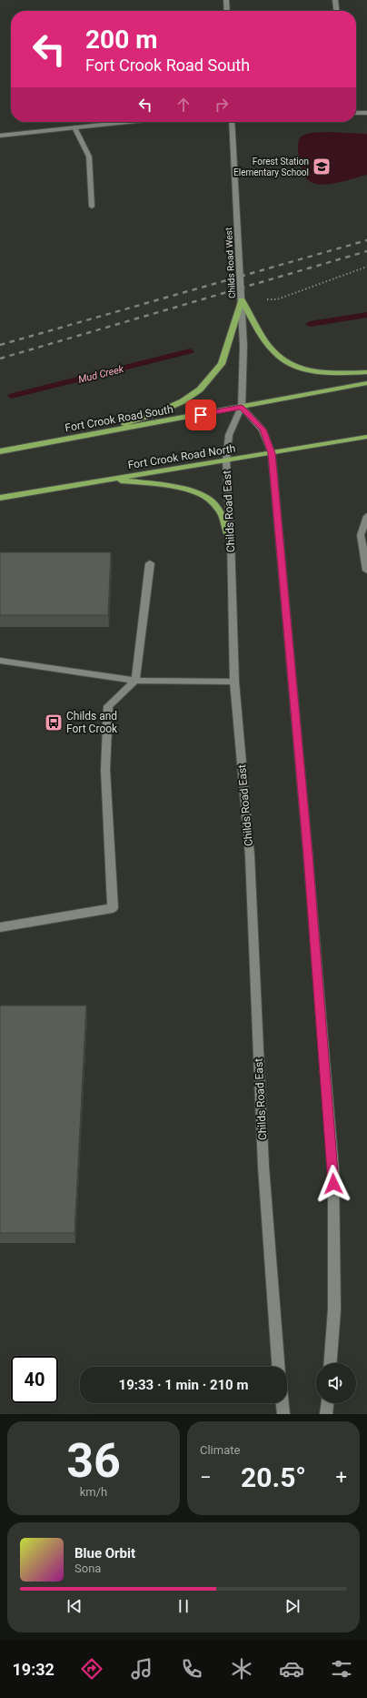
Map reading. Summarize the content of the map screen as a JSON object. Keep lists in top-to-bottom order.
{
  "streets": {
    "main road": ["Fort Crook Road South", "Fort Crook Road North"],
    "street": ["Childs Road West", "Childs Road East"]
  },
  "crossings": [
    ["Childs Road West", "Fort Crook Road South"],
    ["Childs Road West", "Childs Road East"],
    ["Fort Crook Road South", "Childs Road East"],
    ["Fort Crook Road North", "Childs Road East"]
  ],
  "water": ["Mud Creek"],
  "places": {
    "school or university": ["Forest Station Elementary School"],
    "bus stop": ["Childs and Fort Crook"]
  },
  "page": {
    "turn": ["200 m", "Fort Crook Road South"],
    "limit": "40",
    "trip": "19:33 · 1 min · 210 m",
    "tile": [
      ["36", "km/h"],
      "Climate"
    ],
    "heat": ["−", "20.5°", "+"],
    "song": ["Blue Orbit", "Sona"],
    "tabs": "19:32"
  }
}
